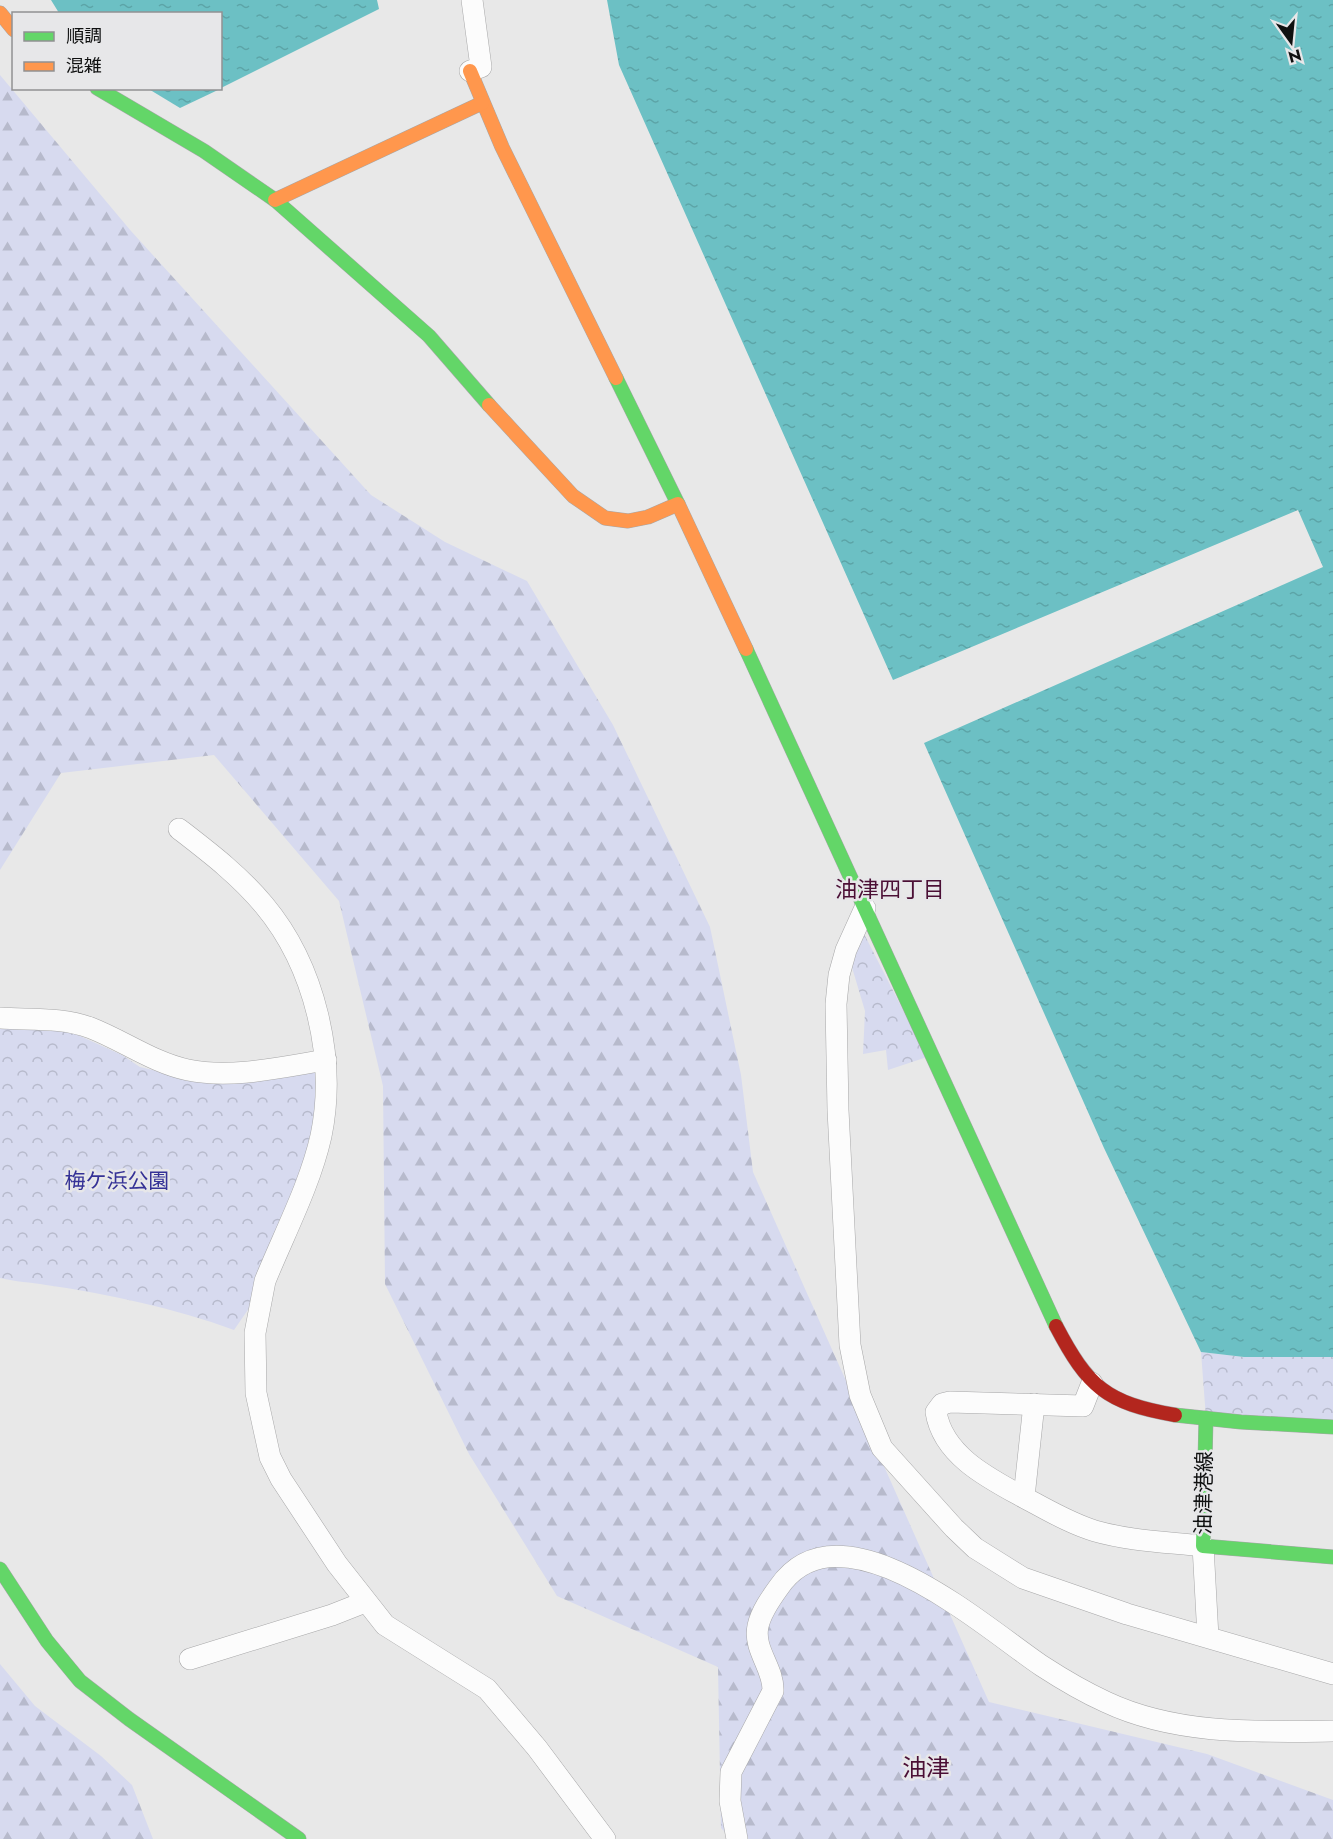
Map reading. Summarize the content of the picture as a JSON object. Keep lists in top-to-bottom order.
{
  "streets": {
    "street": ["油津港線"]
  },
  "districts": ["油津四丁目", "油津"],
  "parks": ["梅ケ浜公園"],
  "legend": ["順調", "混雑"],
  "north": "bottom"
}
